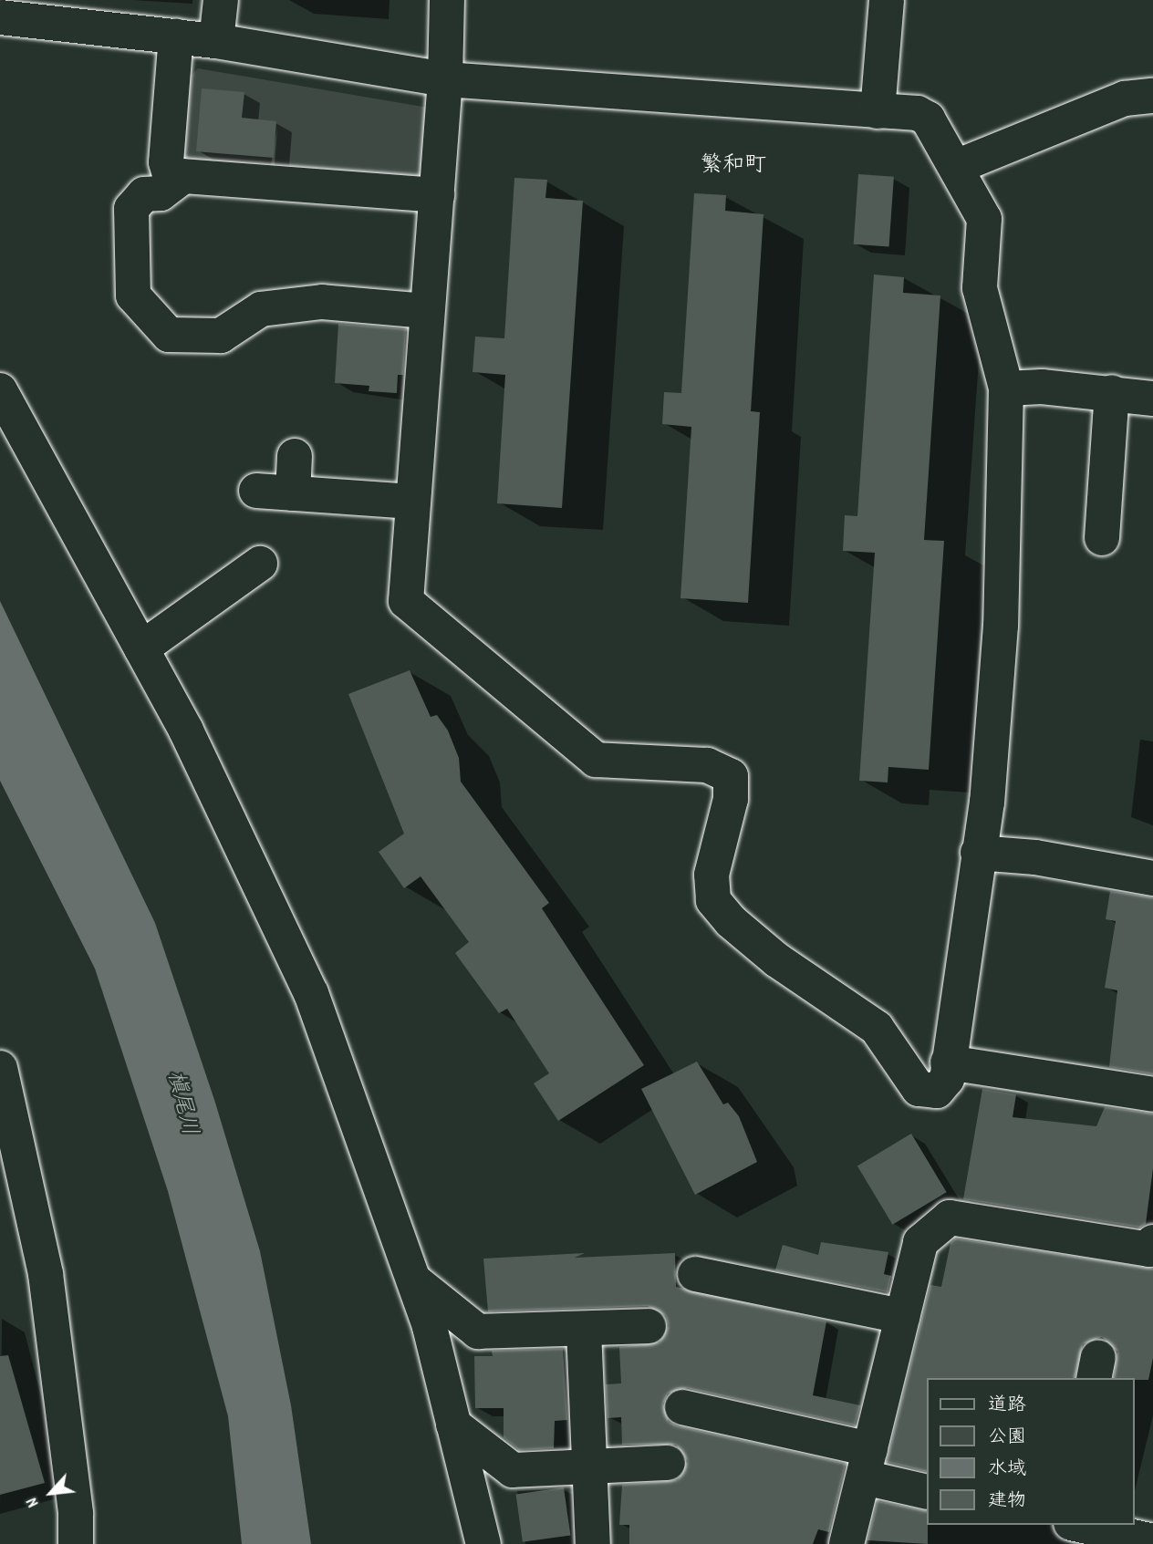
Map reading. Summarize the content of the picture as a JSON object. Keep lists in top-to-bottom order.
{
  "districts": ["繁和町"],
  "water": ["槇尾川"],
  "legend": [
    "道路",
    "公園",
    "水域",
    "建物"
  ],
  "north": "bottom left"
}
